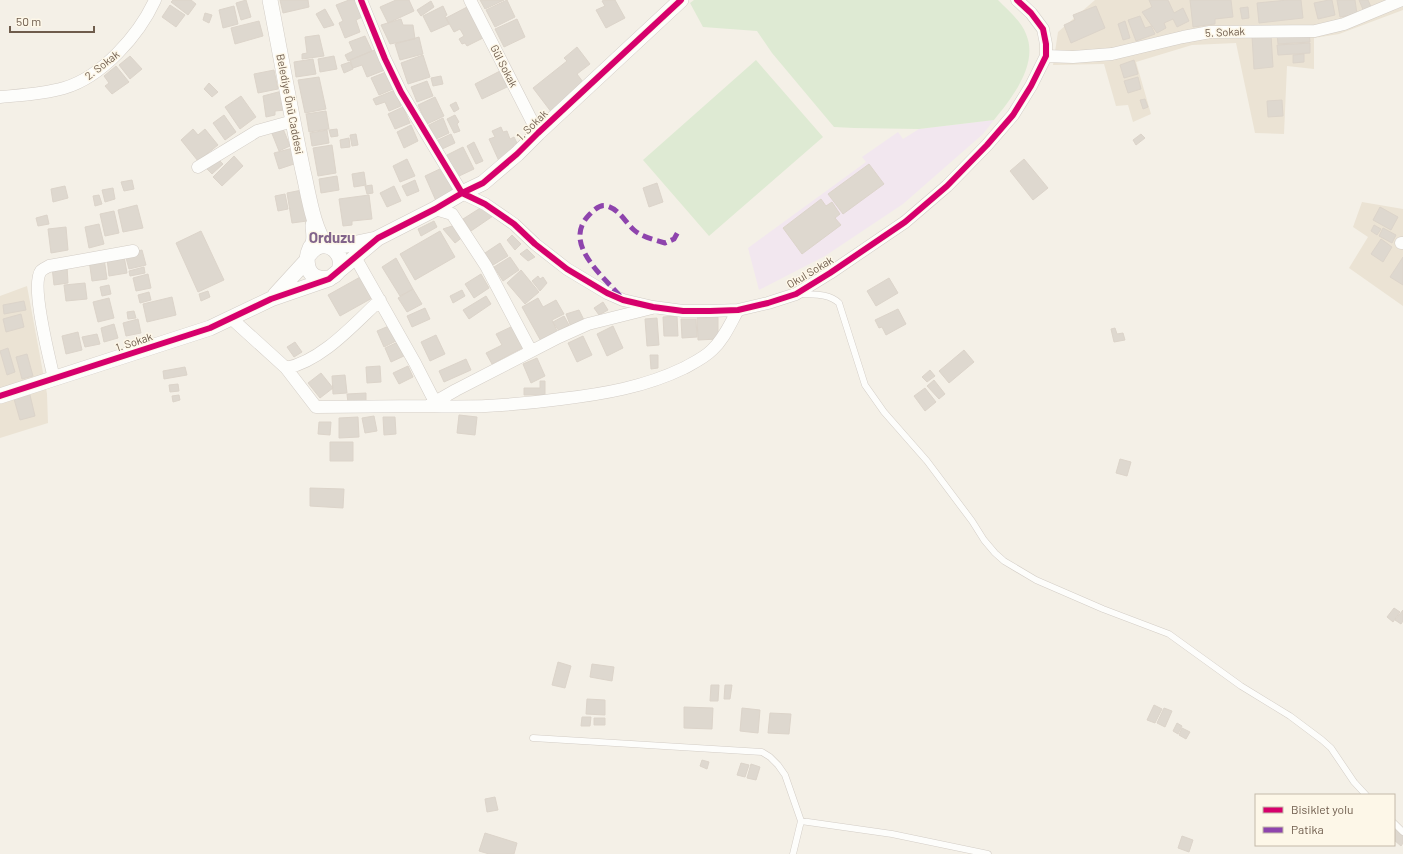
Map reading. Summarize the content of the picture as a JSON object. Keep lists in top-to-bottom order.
{
  "streets": {
    "street": [
      "5. Sokak",
      "2. Sokak",
      "Gül Sokak",
      "Belediye Önü Caddesi",
      "1. Sokak",
      "Okul Sokak"
    ]
  },
  "crossings": [
    ["5. Sokak", "Okul Sokak"],
    ["Gül Sokak", "1. Sokak"],
    ["1. Sokak", "Okul Sokak"]
  ],
  "districts": ["Orduzu"],
  "legend": ["Bisiklet yolu", "Patika"],
  "scale_bar": "50 m"
}
